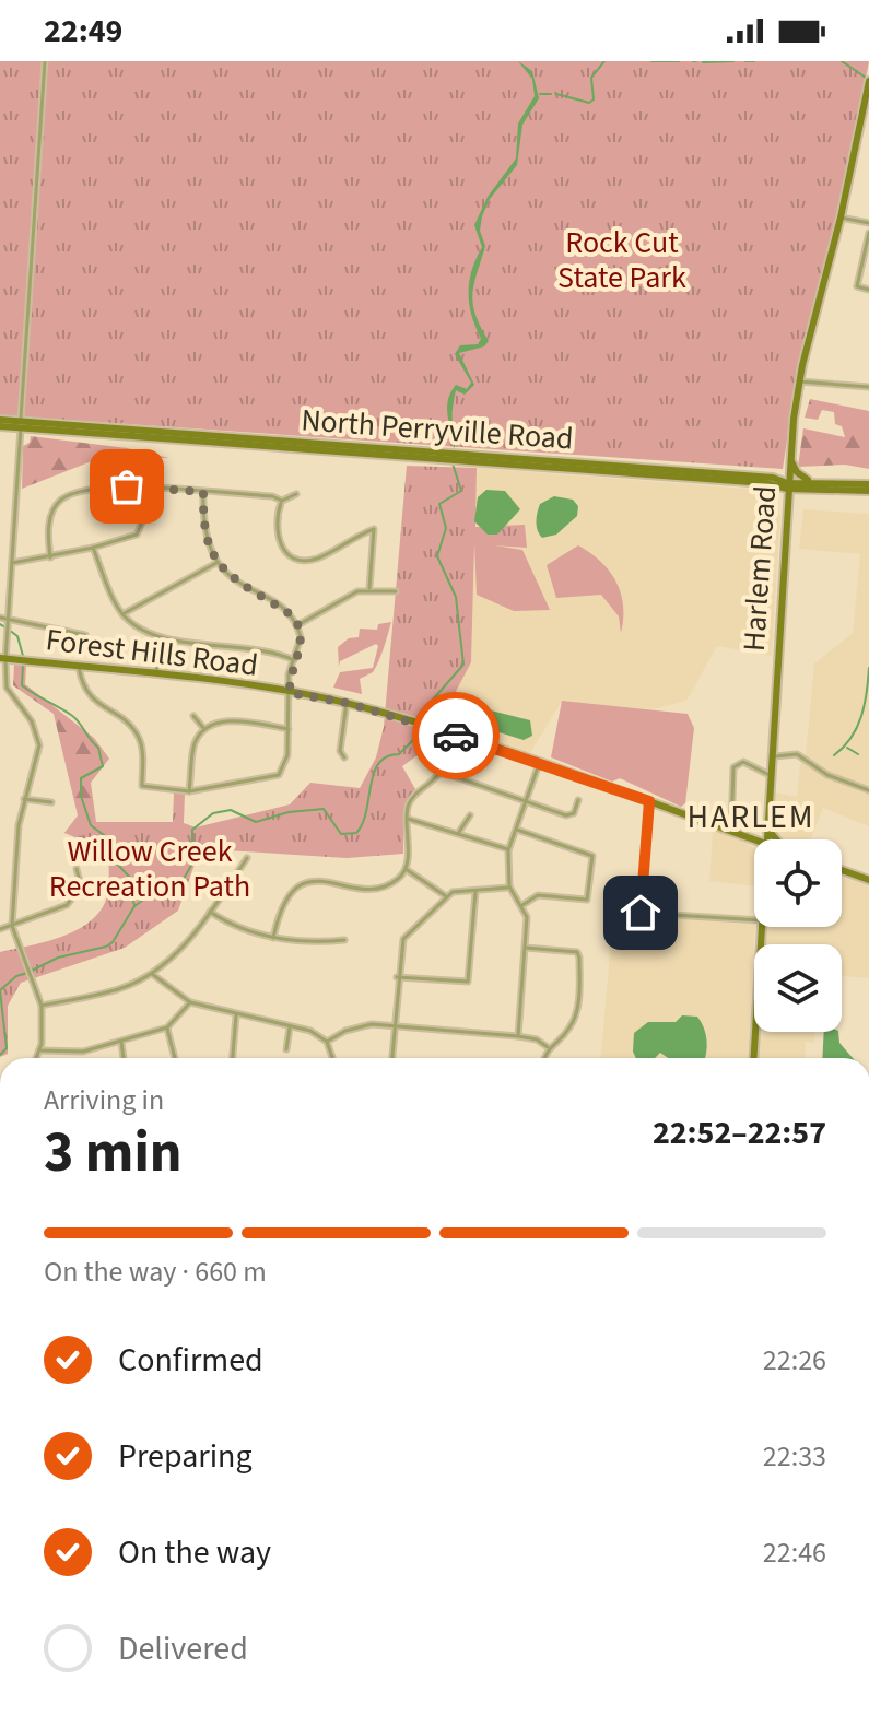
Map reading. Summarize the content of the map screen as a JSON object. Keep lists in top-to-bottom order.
{
  "streets": {
    "main road": ["North Perryville Road", "Harlem Road", "Forest Hills Road"]
  },
  "crossings": [
    ["North Perryville Road", "Harlem Road"]
  ],
  "districts": ["HARLEM"],
  "parks": ["Rock Cut State Park", "Willow Creek Recreation Path"],
  "page": {
    "status": "22:49",
    "heading": ["3 min", "Arriving in", "22:52–22:57"],
    "bar": "On the way · 660 m",
    "list": [
      ["Confirmed", "22:26"],
      ["Preparing", "22:33"],
      ["On the way", "22:46"],
      "Delivered"
    ]
  }
}
